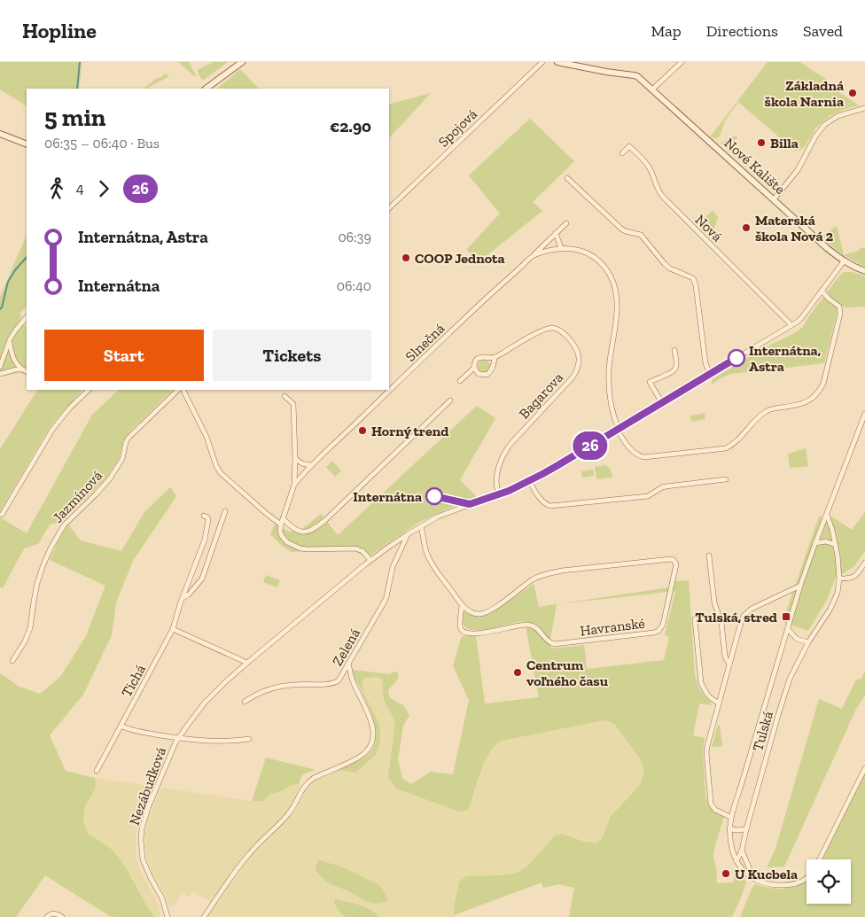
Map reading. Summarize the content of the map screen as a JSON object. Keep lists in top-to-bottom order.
{
  "streets": {
    "street": [
      "Spojová",
      "Nové Kalište",
      "Nová",
      "Slnečná",
      "Bagarova",
      "Jazmínová",
      "Havranské",
      "Zelená",
      "Tichá",
      "Tulská",
      "Nezábudková"
    ]
  },
  "places": {
    "other": [
      "Základná škola Narnia",
      "Billa",
      "Materská škola Nová 2",
      "COOP Jednota",
      "Internátna, Astra",
      "Horný trend",
      "Internátna",
      "Centrum voľného času",
      "U Kucbela"
    ],
    "transit": ["Tulská, stred"]
  },
  "lines": ["bus line 26"],
  "page": {
    "header": "Hopline",
    "nav": ["Map", "Directions", "Saved"],
    "on_map": "26",
    "heading": ["5 min", "06:35 – 06:40 · Bus", "€2.90"],
    "legs": ["4", "26"],
    "list": [
      {
        "name": "Internátna, Astra",
        "value": "06:39"
      },
      {
        "name": "Internátna",
        "value": "06:40"
      }
    ],
    "buttons": ["Start", "Tickets"]
  }
}
